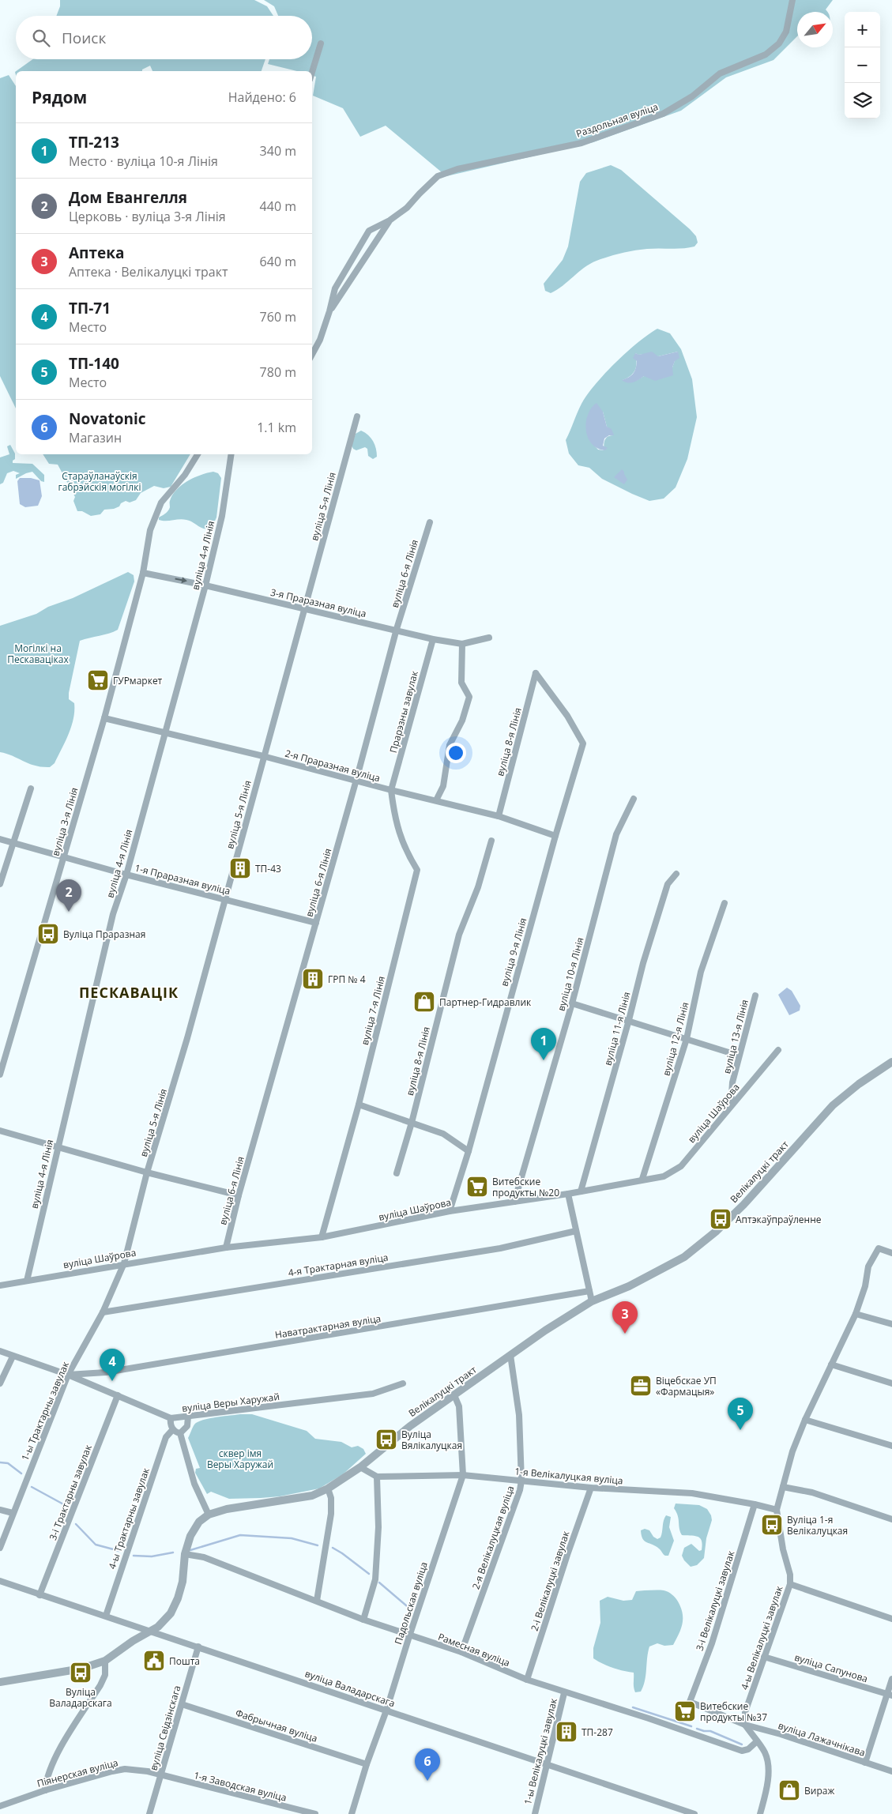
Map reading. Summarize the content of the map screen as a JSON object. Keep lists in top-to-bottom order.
{
  "streets": {
    "street": [
      "Раздольная вуліца",
      "вуліца 5-я Лінія",
      "вуліца 4-я Лінія",
      "вуліца 6-я Лінія",
      "3-я Праразная вуліца",
      "Прарэзны завулак",
      "вуліца 8-я Лінія",
      "2-я Праразная вуліца",
      "вуліца 3-я Лінія",
      "1-я Праразная вуліца",
      "вуліца 9-я Лінія",
      "вуліца 10-я Лінія",
      "вуліца 7-я Лінія",
      "вуліца 11-я Лінія",
      "вуліца 13-я Лінія",
      "вуліца 12-я Лінія",
      "вуліца Шаўрова",
      "Велікалуцкі тракт",
      "4-я Трактарная вуліца",
      "Наватрактарная вуліца",
      "вуліца Веры Харужай",
      "1-ы Трактарны завулак",
      "1-я Велікалуцкая вуліца",
      "3-і Трактарны завулак",
      "4-ы Трактарны завулак",
      "2-я Велікалуцкая вуліца",
      "2-і Велікалуцкі завулак",
      "3-і Велікалуцкі завулак",
      "Падольская вуліца",
      "4-ы Велікалуцкі завулак",
      "Рамесная вуліца",
      "вуліца Сапунова",
      "вуліца Валадарскага",
      "Фабрычная вуліца",
      "вуліца Свідзінскага",
      "вуліца Лажачнікава",
      "1-ы Велікалуцкі завулак",
      "Піянерская вуліца",
      "1-я Заводская вуліца"
    ]
  },
  "crossings": [
    ["вуліца 5-я Лінія", "3-я Праразная вуліца"],
    ["вуліца 5-я Лінія", "2-я Праразная вуліца"],
    ["вуліца 5-я Лінія", "1-я Праразная вуліца"],
    ["вуліца 5-я Лінія", "вуліца Шаўрова"],
    ["вуліца 5-я Лінія", "1-ы Трактарны завулак"],
    ["вуліца 4-я Лінія", "3-я Праразная вуліца"],
    ["вуліца 4-я Лінія", "2-я Праразная вуліца"],
    ["вуліца 4-я Лінія", "1-я Праразная вуліца"],
    ["вуліца 4-я Лінія", "вуліца Шаўрова"],
    ["вуліца 6-я Лінія", "3-я Праразная вуліца"],
    ["вуліца 6-я Лінія", "2-я Праразная вуліца"],
    ["вуліца 6-я Лінія", "1-я Праразная вуліца"],
    ["вуліца 6-я Лінія", "вуліца Шаўрова"],
    ["3-я Праразная вуліца", "Прарэзны завулак"],
    ["3-я Праразная вуліца", "вуліца 3-я Лінія"],
    ["Прарэзны завулак", "2-я Праразная вуліца"],
    ["Прарэзны завулак", "вуліца 7-я Лінія"],
    ["вуліца 8-я Лінія", "2-я Праразная вуліца"],
    ["вуліца 8-я Лінія", "вуліца 9-я Лінія"],
    ["2-я Праразная вуліца", "вуліца 3-я Лінія"],
    ["2-я Праразная вуліца", "вуліца 9-я Лінія"],
    ["2-я Праразная вуліца", "вуліца 7-я Лінія"],
    ["вуліца 3-я Лінія", "1-я Праразная вуліца"],
    ["вуліца 9-я Лінія", "вуліца Шаўрова"],
    ["вуліца 10-я Лінія", "вуліца Шаўрова"],
    ["вуліца 7-я Лінія", "вуліца Шаўрова"],
    ["вуліца 11-я Лінія", "вуліца Шаўрова"],
    ["вуліца 13-я Лінія", "вуліца Шаўрова"],
    ["вуліца 12-я Лінія", "вуліца Шаўрова"],
    ["вуліца Шаўрова", "1-ы Трактарны завулак"],
    ["Велікалуцкі тракт", "2-я Велікалуцкая вуліца"],
    ["Велікалуцкі тракт", "Падольская вуліца"],
    ["Велікалуцкі тракт", "Рамесная вуліца"],
    ["Велікалуцкі тракт", "вуліца Валадарскага"],
    ["4-я Трактарная вуліца", "1-ы Трактарны завулак"],
    ["Наватрактарная вуліца", "вуліца Веры Харужай"],
    ["Наватрактарная вуліца", "1-ы Трактарны завулак"],
    ["вуліца Веры Харужай", "1-ы Трактарны завулак"],
    ["вуліца Веры Харужай", "3-і Трактарны завулак"],
    ["1-я Велікалуцкая вуліца", "2-я Велікалуцкая вуліца"],
    ["1-я Велікалуцкая вуліца", "2-і Велікалуцкі завулак"],
    ["1-я Велікалуцкая вуліца", "3-і Велікалуцкі завулак"],
    ["1-я Велікалуцкая вуліца", "Падольская вуліца"],
    ["1-я Велікалуцкая вуліца", "4-ы Велікалуцкі завулак"],
    ["3-і Трактарны завулак", "вуліца Валадарскага"],
    ["4-ы Трактарны завулак", "вуліца Валадарскага"],
    ["2-я Велікалуцкая вуліца", "Рамесная вуліца"],
    ["2-і Велікалуцкі завулак", "Рамесная вуліца"],
    ["3-і Велікалуцкі завулак", "вуліца Лажачнікава"],
    ["Падольская вуліца", "Рамесная вуліца"],
    ["Падольская вуліца", "вуліца Валадарскага"],
    ["Падольская вуліца", "Фабрычная вуліца"],
    ["4-ы Велікалуцкі завулак", "вуліца Сапунова"],
    ["4-ы Велікалуцкі завулак", "вуліца Лажачнікава"],
    ["Рамесная вуліца", "1-ы Велікалуцкі завулак"],
    ["вуліца Валадарскага", "вуліца Свідзінскага"],
    ["вуліца Валадарскага", "1-ы Велікалуцкі завулак"],
    ["Фабрычная вуліца", "вуліца Свідзінскага"],
    ["вуліца Свідзінскага", "Піянерская вуліца"],
    ["вуліца Свідзінскага", "1-я Заводская вуліца"],
    ["Піянерская вуліца", "1-я Заводская вуліца"]
  ],
  "districts": ["ПЕСКАВАЦІК"],
  "parks": ["Стараўланаўскія габрэйскія могілкі", "Могілкі на Пескаваціках", "сквер імя Веры Харужай"],
  "places": {
    "supermarket": ["ГУРмаркет", "Витебские продукты №20", "Витебские продукты №37"],
    "building": ["ТП-43", "ГРП № 4", "ТП-287"],
    "bus stop": [
      "Вуліца Праразная",
      "Аптэкаўпраўленне",
      "Вуліца Вялікалуцкая",
      "Вуліца 1-я Велікалуцкая",
      "Вуліца Валадарскага"
    ],
    "shop": ["Партнер-Гидравлик", "Вираж"],
    "office": ["Віцебскае УП «Фармацыя»"],
    "public building": ["Пошта"]
  },
  "north": "top right",
  "page": {
    "map_buttons": ["+", "−"],
    "search": "Поиск",
    "heading": ["Рядом", "Найдено: 6"],
    "list": [
      {
        "mark": "1",
        "name": "ТП-213",
        "note": "Место · вуліца 10-я Лінія",
        "value": "340 m"
      },
      {
        "mark": "2",
        "name": "Дом Евангелля",
        "note": "Церковь · вуліца 3-я Лінія",
        "value": "440 m"
      },
      {
        "mark": "3",
        "name": "Аптека",
        "note": "Аптека · Велікалуцкі тракт",
        "value": "640 m"
      },
      {
        "mark": "4",
        "name": "ТП-71",
        "note": "Место",
        "value": "760 m"
      },
      {
        "mark": "5",
        "name": "ТП-140",
        "note": "Место",
        "value": "780 m"
      },
      {
        "mark": "6",
        "name": "Novatonic",
        "note": "Магазин",
        "value": "1.1 km"
      }
    ],
    "pins": [
      "2",
      "1",
      "3",
      "4",
      "5",
      "6"
    ]
  }
}
